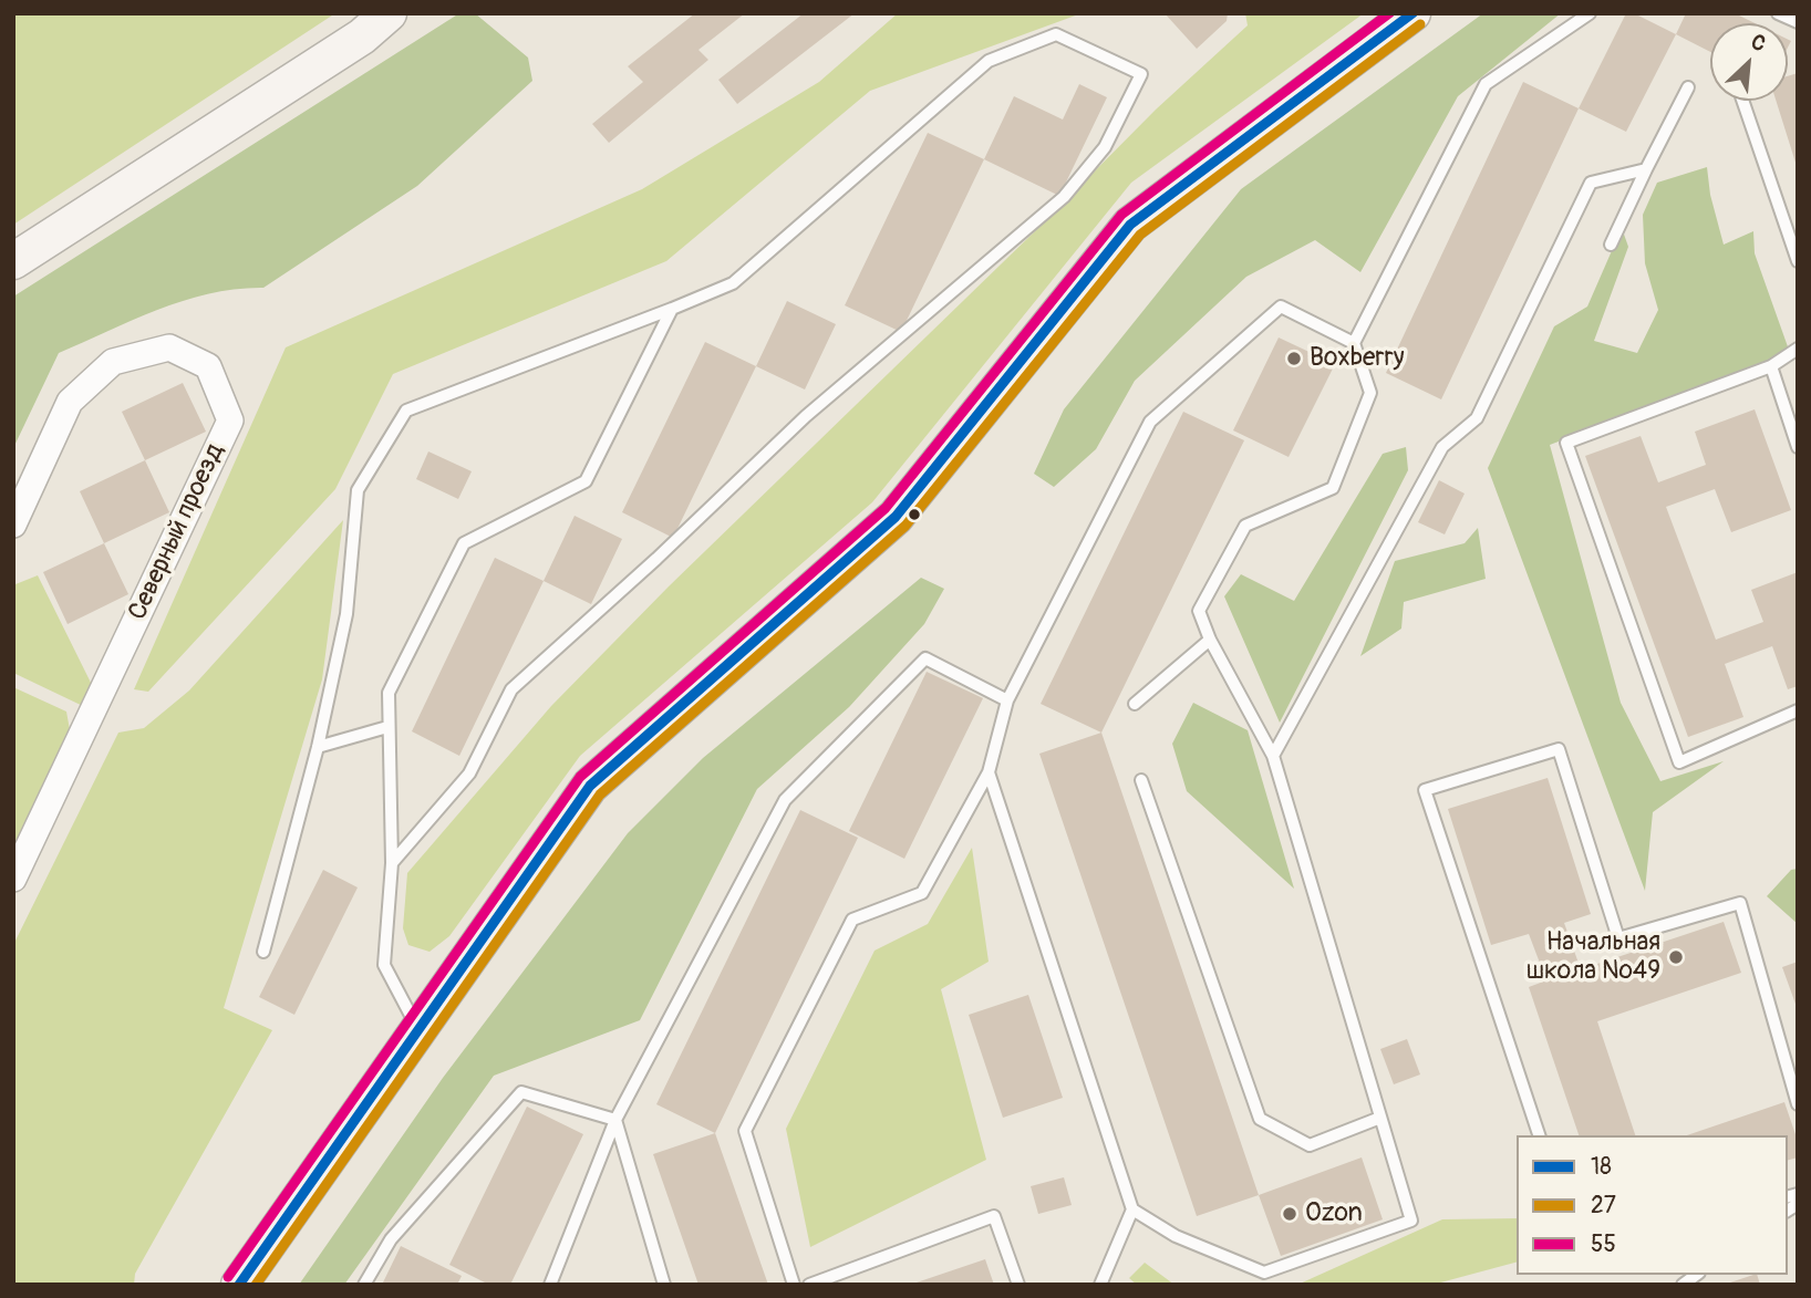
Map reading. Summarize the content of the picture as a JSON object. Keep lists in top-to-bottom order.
{
  "streets": {
    "street": ["Северный проезд"]
  },
  "places": ["Boxberry", "Начальная школа №49", "Ozon"],
  "lines": ["transit line 18", "transit line 55", "transit line 27"],
  "legend": ["18", "27", "55"],
  "north": "top right"
}
